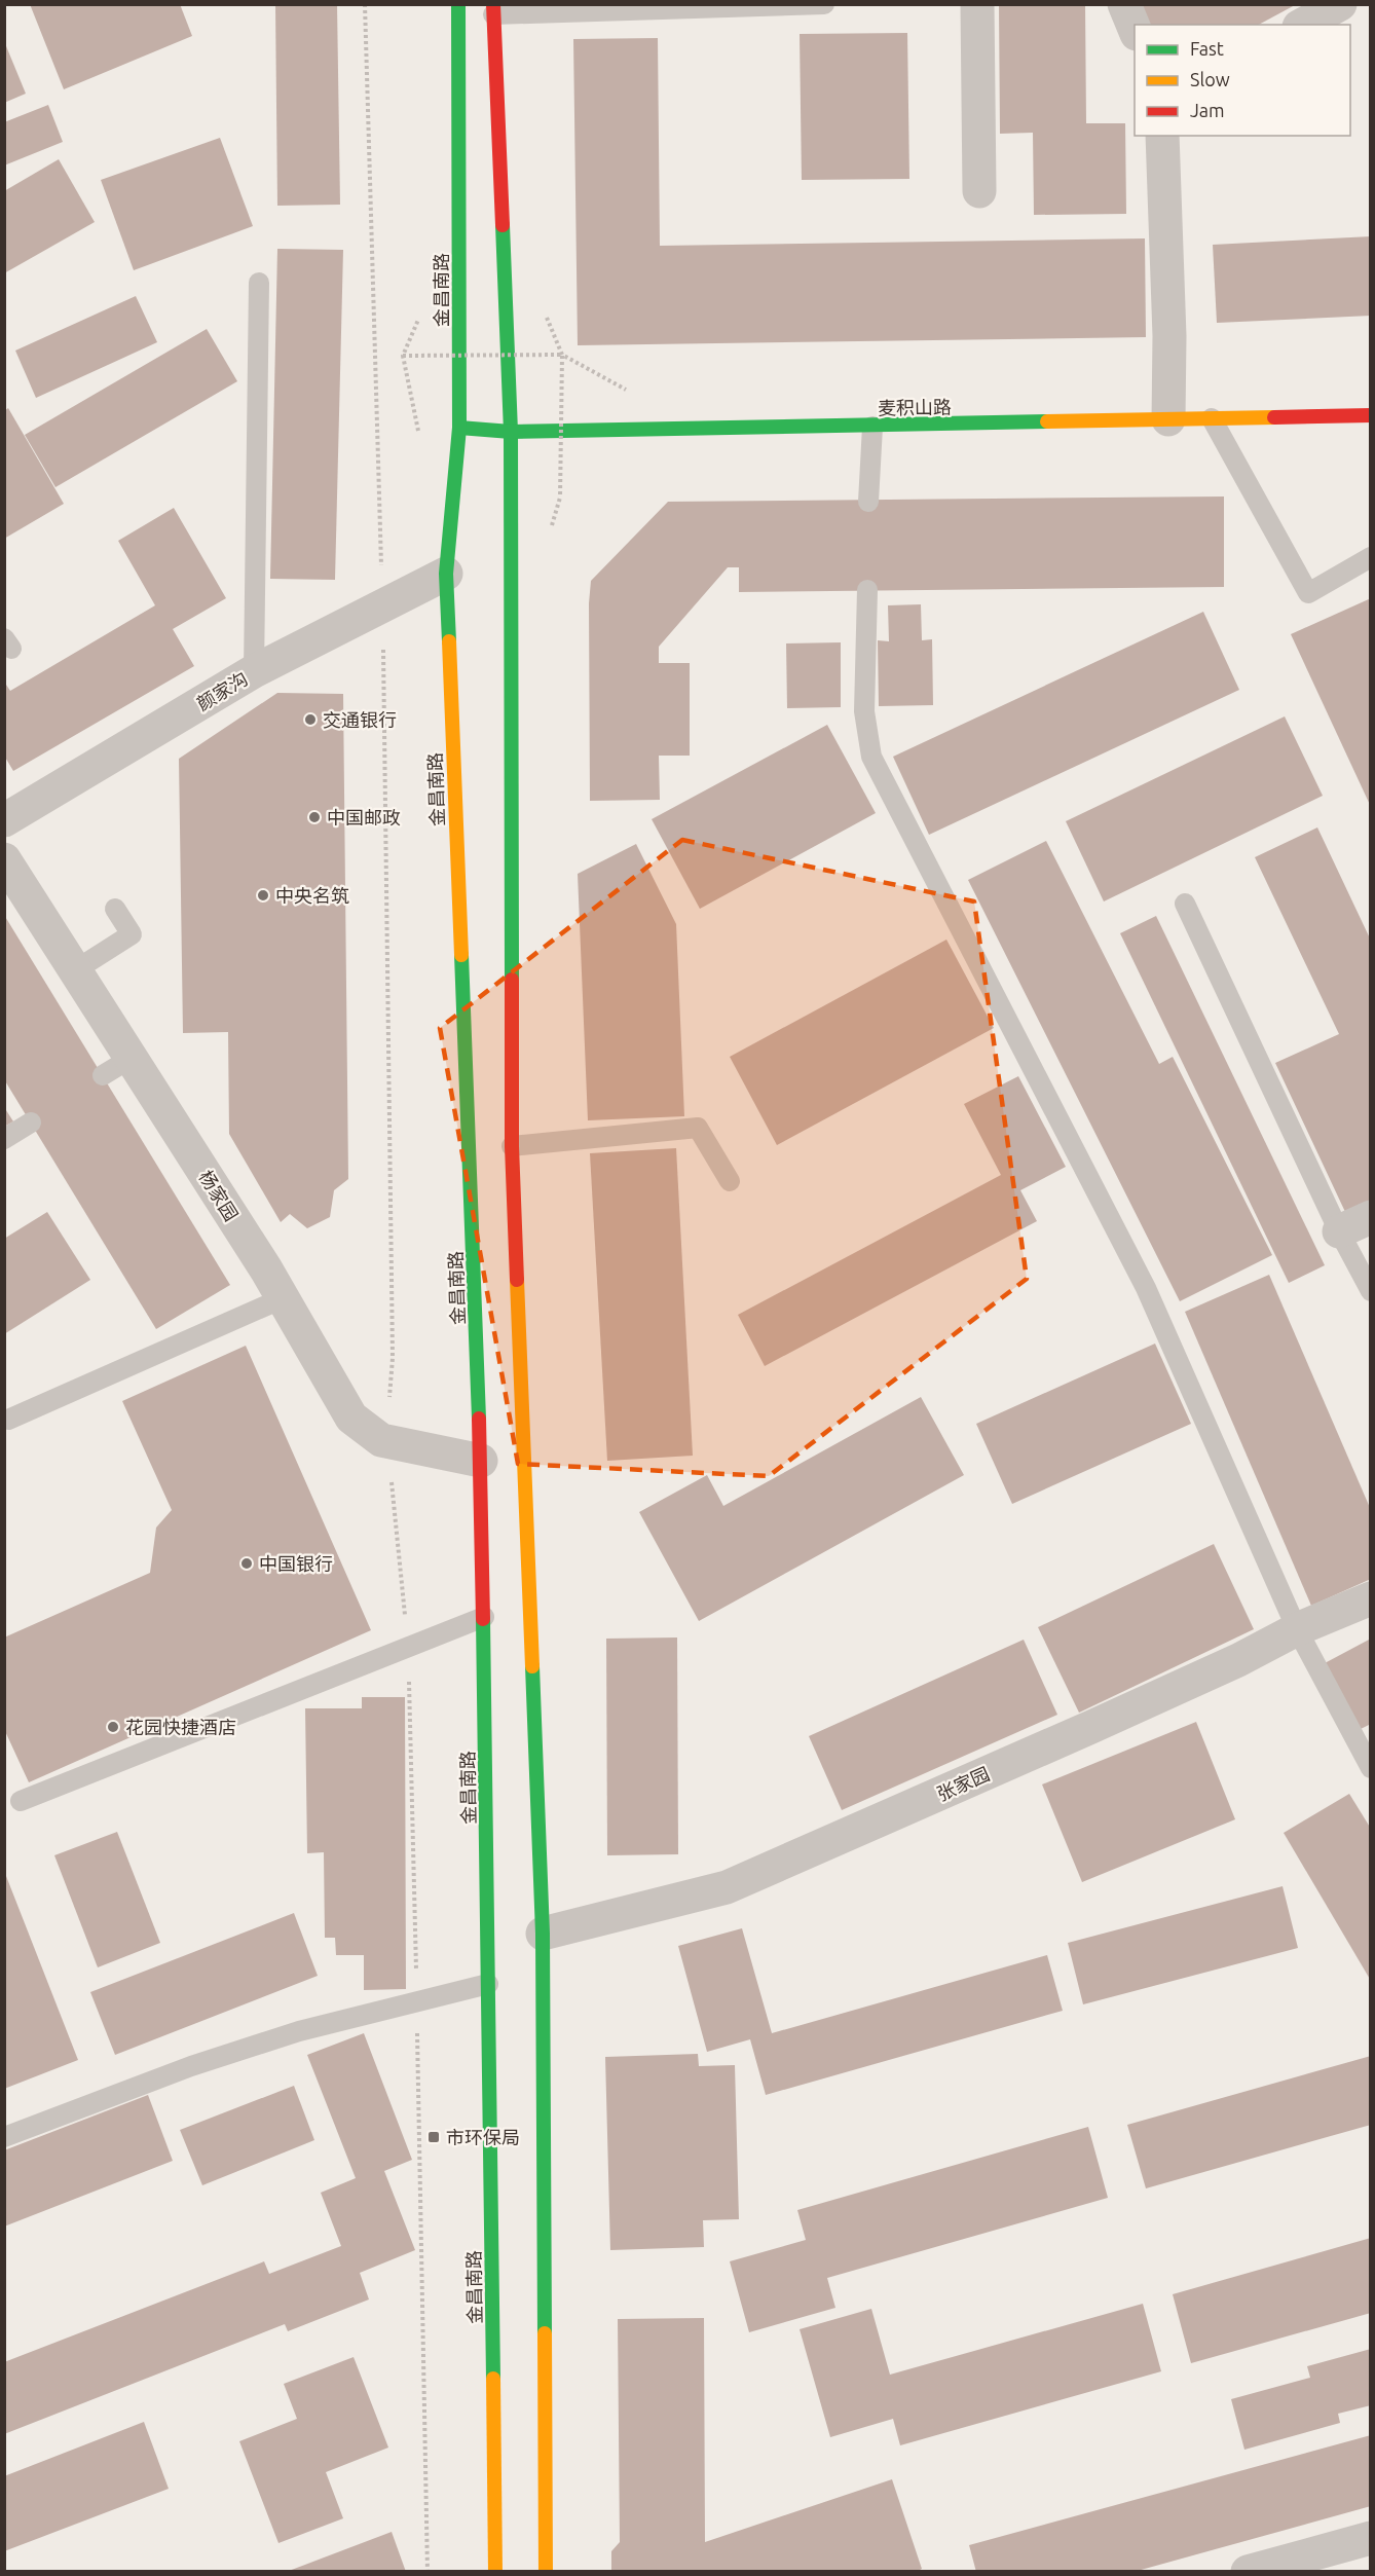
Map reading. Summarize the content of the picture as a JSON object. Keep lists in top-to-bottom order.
{
  "streets": {
    "street": [
      "金昌南路",
      "麦积山路",
      "颜家沟",
      "杨家园",
      "张家园"
    ]
  },
  "crossings": [
    ["金昌南路", "麦积山路"],
    ["金昌南路", "颜家沟"],
    ["金昌南路", "杨家园"]
  ],
  "places": {
    "other": [
      "交通银行",
      "中国邮政",
      "中央名筑",
      "中国银行",
      "花园快捷酒店"
    ],
    "transit": ["市环保局"]
  },
  "legend": ["Fast", "Slow", "Jam"]
}
